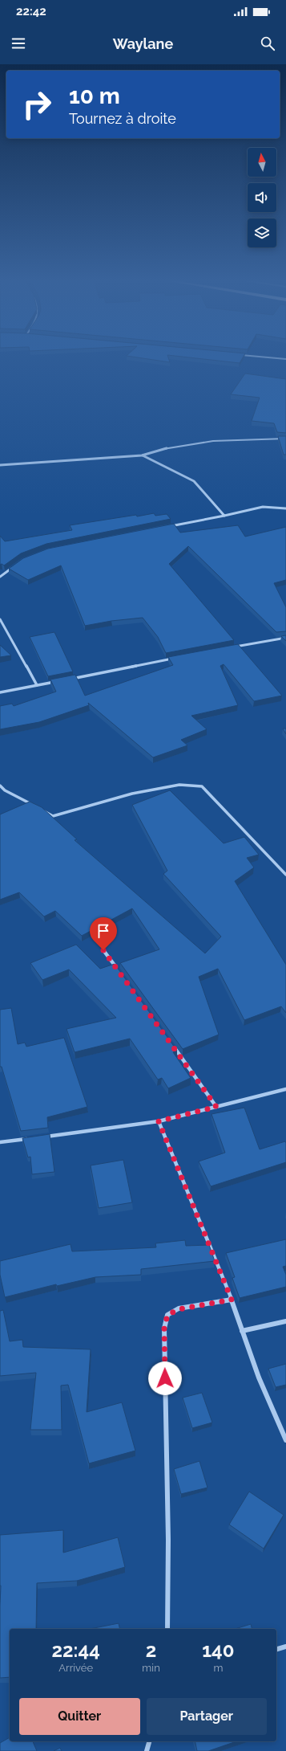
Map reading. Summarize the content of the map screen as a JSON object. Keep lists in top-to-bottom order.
{
  "north": "top",
  "page": {
    "status": "22:42",
    "header": "Waylane",
    "turn": ["10 m", "Tournez à droite"],
    "eta": [
      "22:44",
      "Arrivée",
      "2",
      "min",
      "140",
      "m"
    ],
    "buttons": ["Quitter", "Partager"]
  }
}
